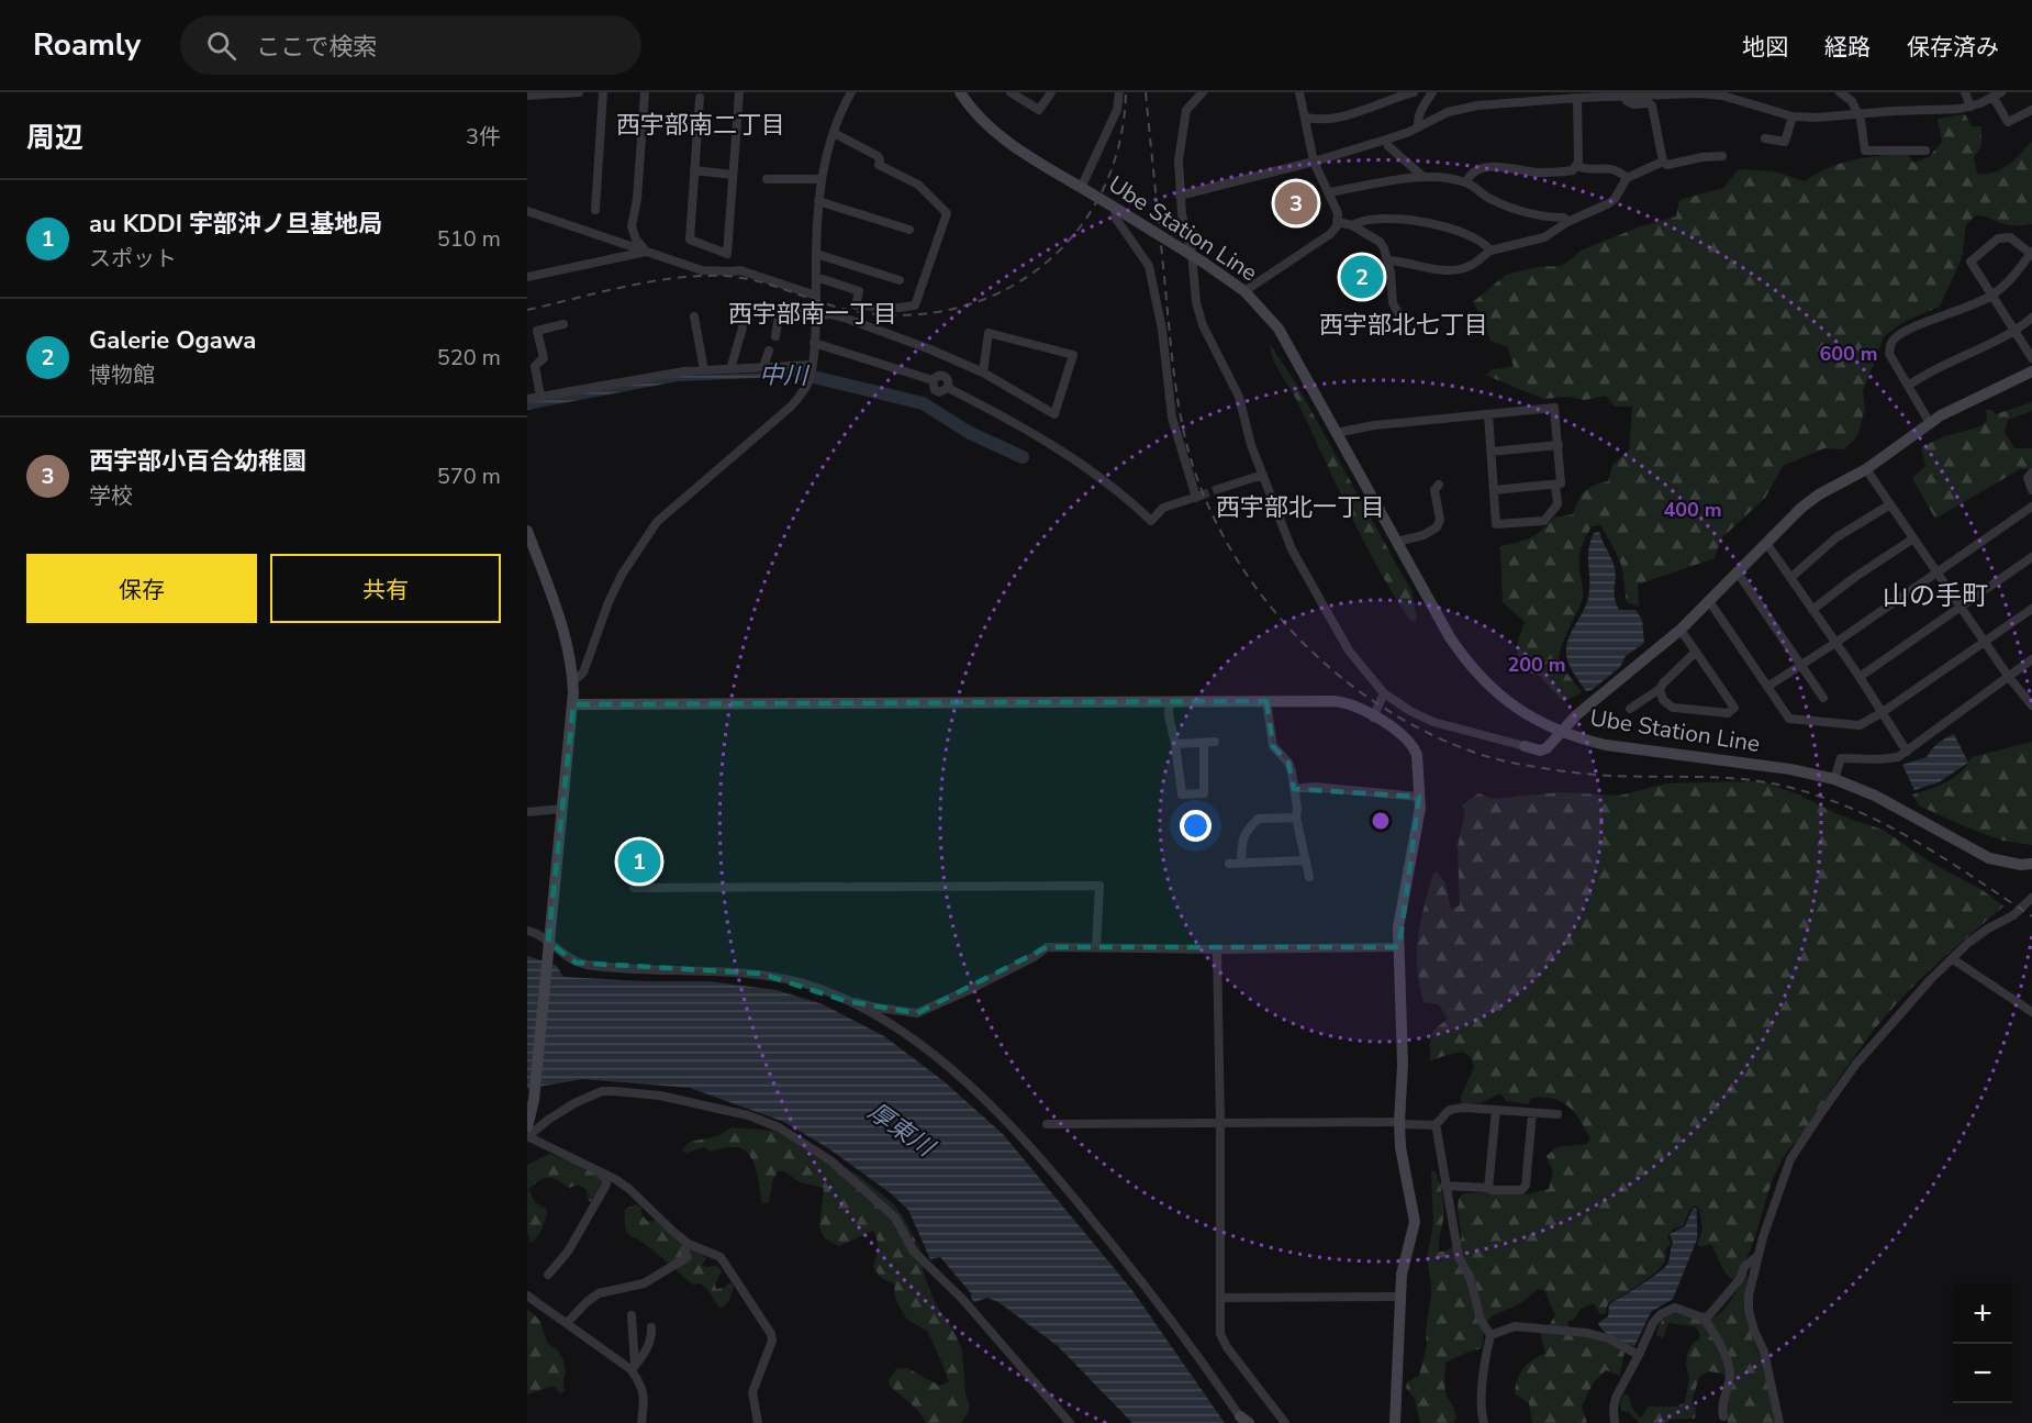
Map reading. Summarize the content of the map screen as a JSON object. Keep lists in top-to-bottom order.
{
  "streets": {
    "street": ["Ube Station Line"]
  },
  "districts": [
    "西宇部南二丁目",
    "西宇部南一丁目",
    "西宇部北七丁目",
    "西宇部北一丁目",
    "山の手町"
  ],
  "water": ["中川", "厚東川"],
  "page": {
    "header": "Roamly",
    "search": "ここで検索",
    "nav": ["地図", "経路", "保存済み"],
    "heading": ["周辺", "3件"],
    "list": [
      {
        "mark": "1",
        "name": "au KDDI 宇部沖ノ旦基地局",
        "note": "スポット",
        "value": "510 m"
      },
      {
        "mark": "2",
        "name": "Galerie Ogawa",
        "note": "博物館",
        "value": "520 m"
      },
      {
        "mark": "3",
        "name": "西宇部小百合幼稚園",
        "note": "学校",
        "value": "570 m"
      }
    ],
    "pins": ["3", "2", "1"],
    "buttons": ["保存", "共有"],
    "map_buttons": ["+", "−"]
  },
  "rings": ["600 m", "400 m", "200 m"]
}
